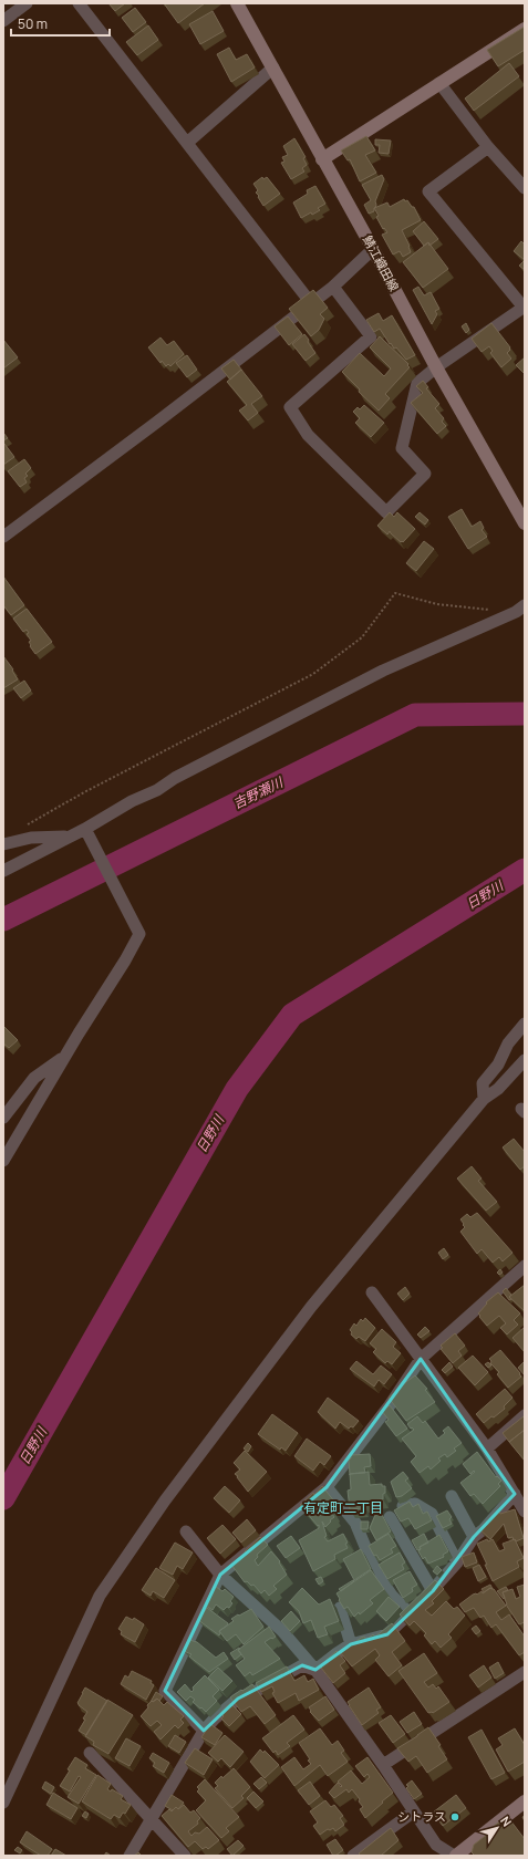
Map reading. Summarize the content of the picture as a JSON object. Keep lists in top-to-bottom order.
{
  "streets": {
    "main road": ["鯖江織田線"]
  },
  "districts": ["有定町二丁目"],
  "water": ["吉野瀬川", "日野川"],
  "places": ["シトラス"],
  "scale_bar": "50 m",
  "north": "top right"
}
